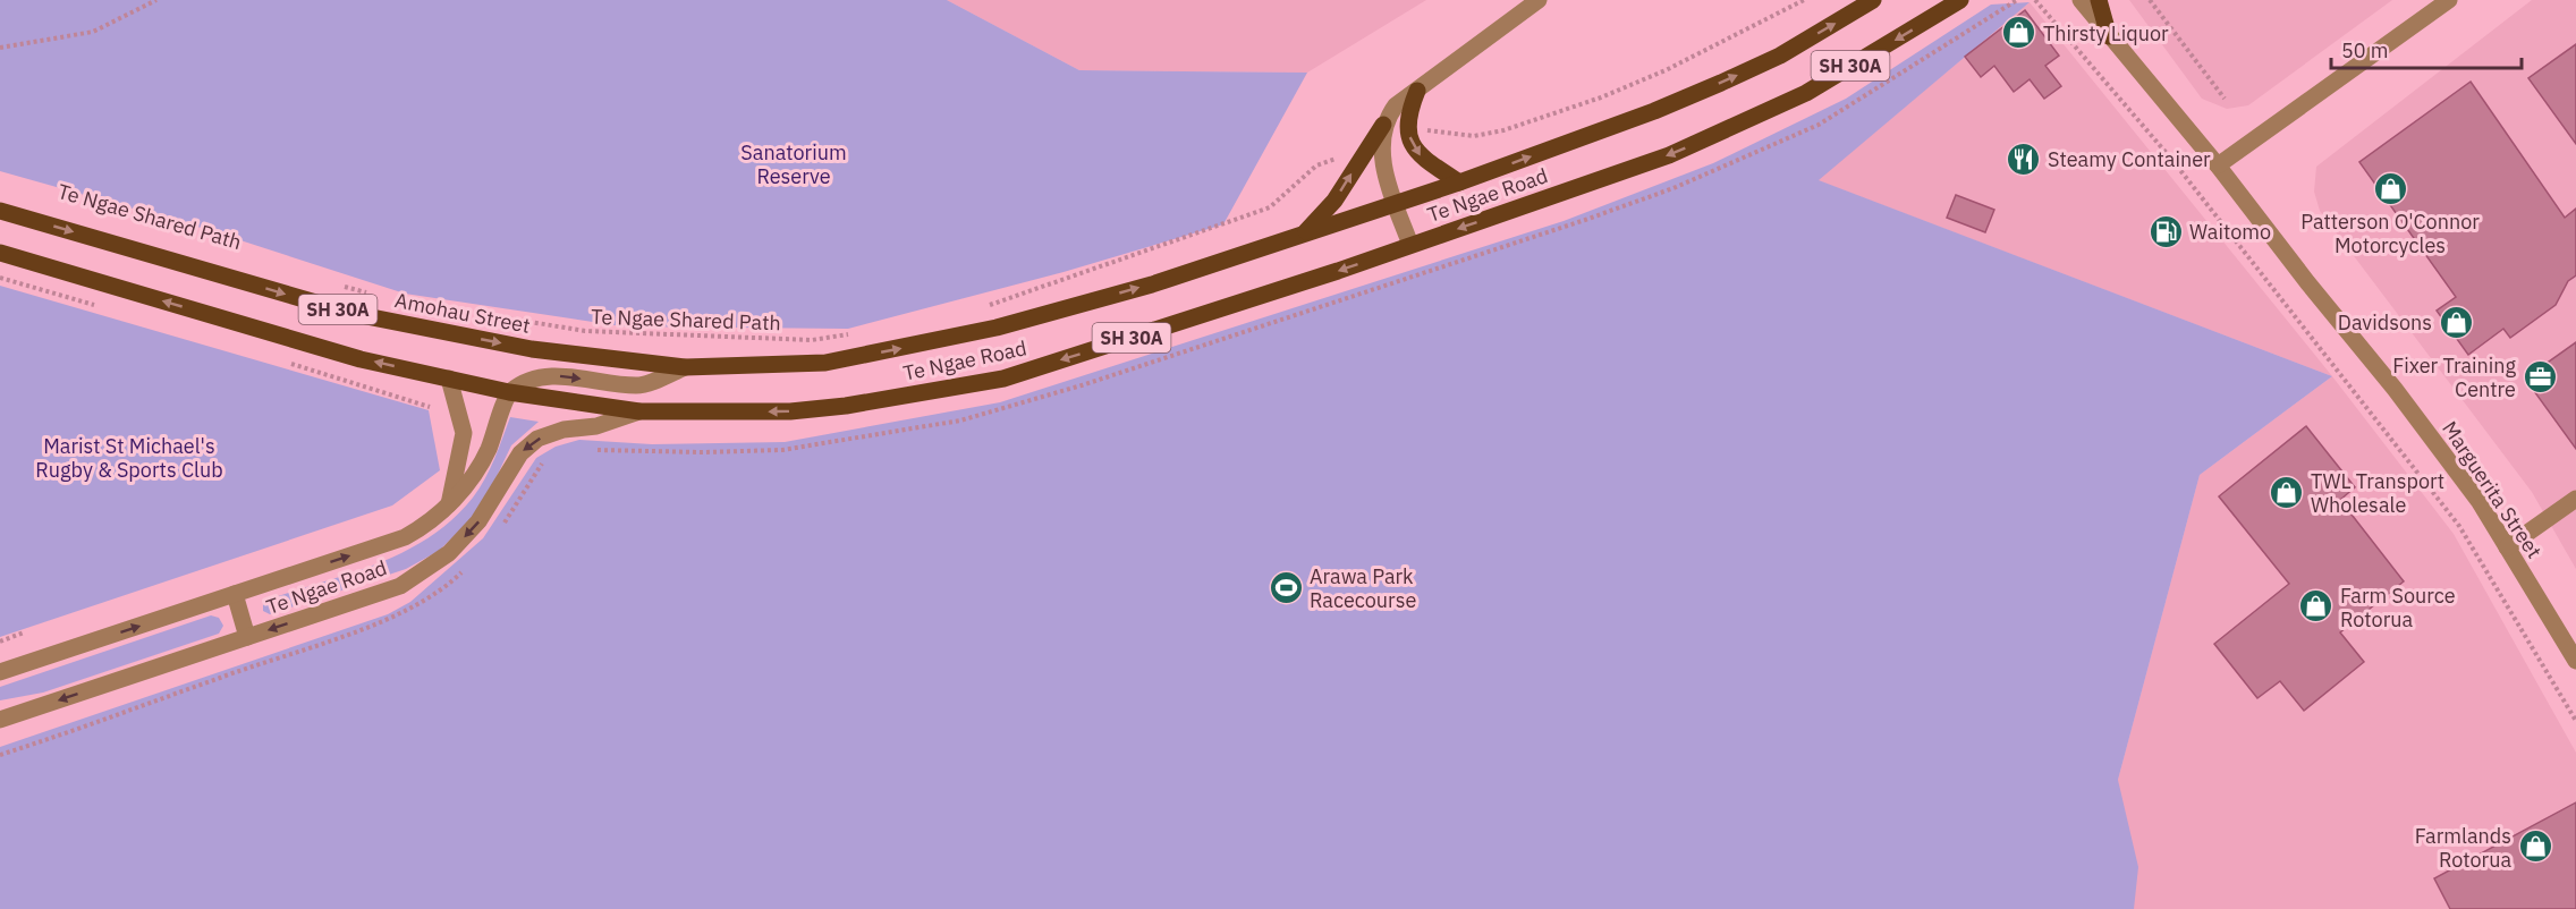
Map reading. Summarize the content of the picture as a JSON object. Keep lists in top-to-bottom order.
{
  "streets": {
    "main road": ["SH 30A", "Te Ngae Road", "Amohau Street"],
    "street": ["Marguerita Street"],
    "path": ["Te Ngae Shared Path"]
  },
  "crossings": [
    ["SH 30A", "Te Ngae Road"],
    ["Te Ngae Road", "Amohau Street"]
  ],
  "parks": ["Sanatorium Reserve", "Marist St Michael's Rugby & Sports Club"],
  "places": {
    "shop": [
      "Thirsty Liquor",
      "Patterson O'Connor Motorcycles",
      "Davidsons",
      "TWL Transport Wholesale",
      "Farm Source Rotorua",
      "Farmlands Rotorua"
    ],
    "restaurant": ["Steamy Container"],
    "fuel station": ["Waitomo"],
    "office": ["Fixer Training Centre"],
    "sports": ["Arawa Park Racecourse"]
  },
  "scale_bar": "50 m"
}
